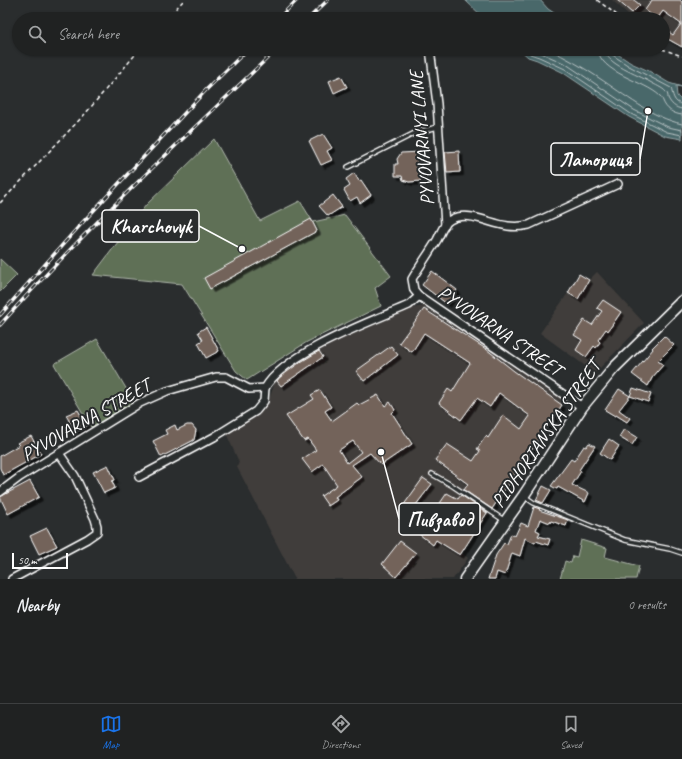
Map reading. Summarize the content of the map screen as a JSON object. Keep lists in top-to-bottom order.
{
  "streets": {
    "main road": ["PIDHORIANSKA STREET"],
    "street": ["PYVOVARNYI LANE", "PYVOVARNA STREET"]
  },
  "crossings": [
    ["PYVOVARNYI LANE", "PYVOVARNA STREET"],
    ["PYVOVARNA STREET", "PIDHORIANSKA STREET"]
  ],
  "places": ["Латориця", "Kharchovyk", "Пивзавод"],
  "scale_bar": "50 m",
  "page": {
    "search": "Search here",
    "scale": "50 m",
    "heading": ["Nearby", "0 results"],
    "nav": ["Map", "Directions", "Saved"]
  }
}
